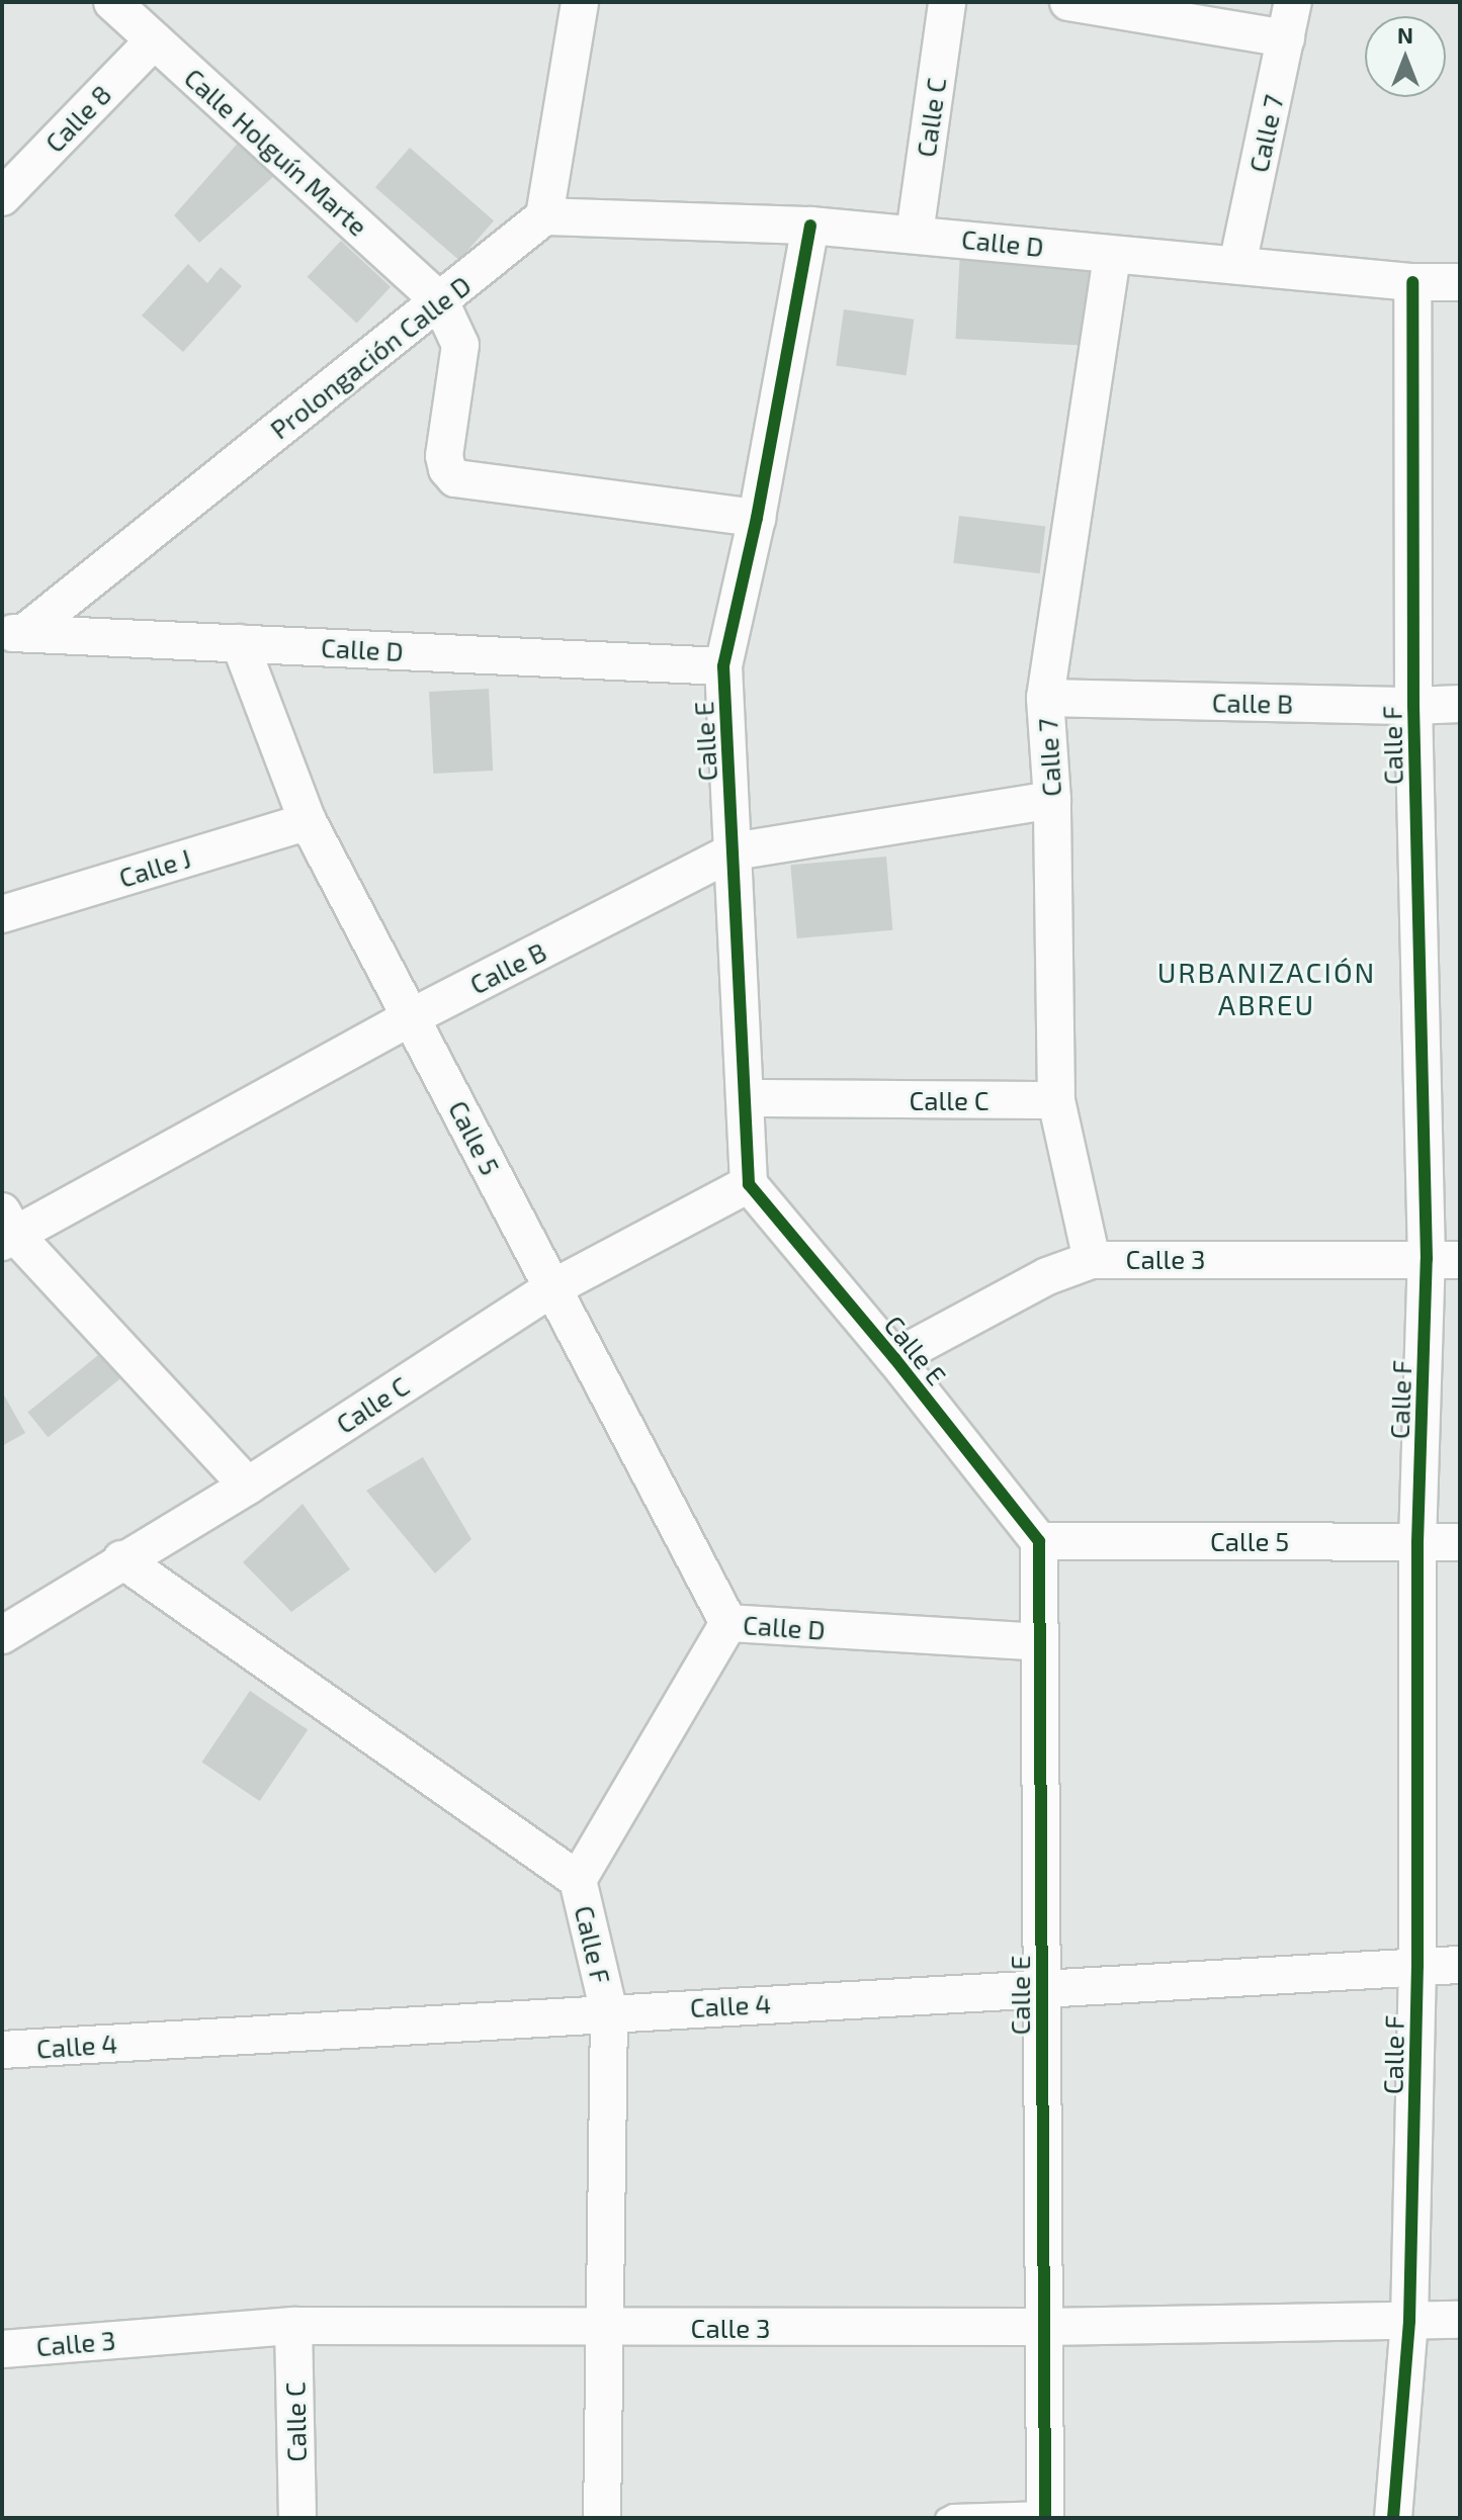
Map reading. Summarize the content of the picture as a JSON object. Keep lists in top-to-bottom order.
{
  "streets": {
    "street": [
      "Calle C",
      "Calle 8",
      "Calle 7",
      "Calle Holguín Marte",
      "Calle D",
      "Prolongación Calle D",
      "Calle B",
      "Calle E",
      "Calle F",
      "Calle J",
      "Calle 5",
      "Calle 3",
      "Calle 4"
    ]
  },
  "crossings": [
    ["Calle C", "Calle 7"],
    ["Calle C", "Calle D"],
    ["Calle C", "Calle E"],
    ["Calle C", "Calle F"],
    ["Calle C", "Calle 5"],
    ["Calle C", "Calle 3"],
    ["Calle 8", "Calle Holguín Marte"],
    ["Calle 7", "Calle D"],
    ["Calle 7", "Calle B"],
    ["Calle 7", "Calle 3"],
    ["Calle Holguín Marte", "Prolongación Calle D"],
    ["Calle D", "Prolongación Calle D"],
    ["Calle D", "Calle E"],
    ["Calle D", "Calle F"],
    ["Calle D", "Calle 5"],
    ["Calle B", "Calle E"],
    ["Calle B", "Calle F"],
    ["Calle B", "Calle 5"],
    ["Calle E", "Calle 5"],
    ["Calle E", "Calle 3"],
    ["Calle E", "Calle 4"],
    ["Calle F", "Calle 5"],
    ["Calle F", "Calle 3"],
    ["Calle F", "Calle 4"],
    ["Calle J", "Calle 5"]
  ],
  "districts": ["URBANIZACIÓN ABREU"],
  "north": "top"
}
